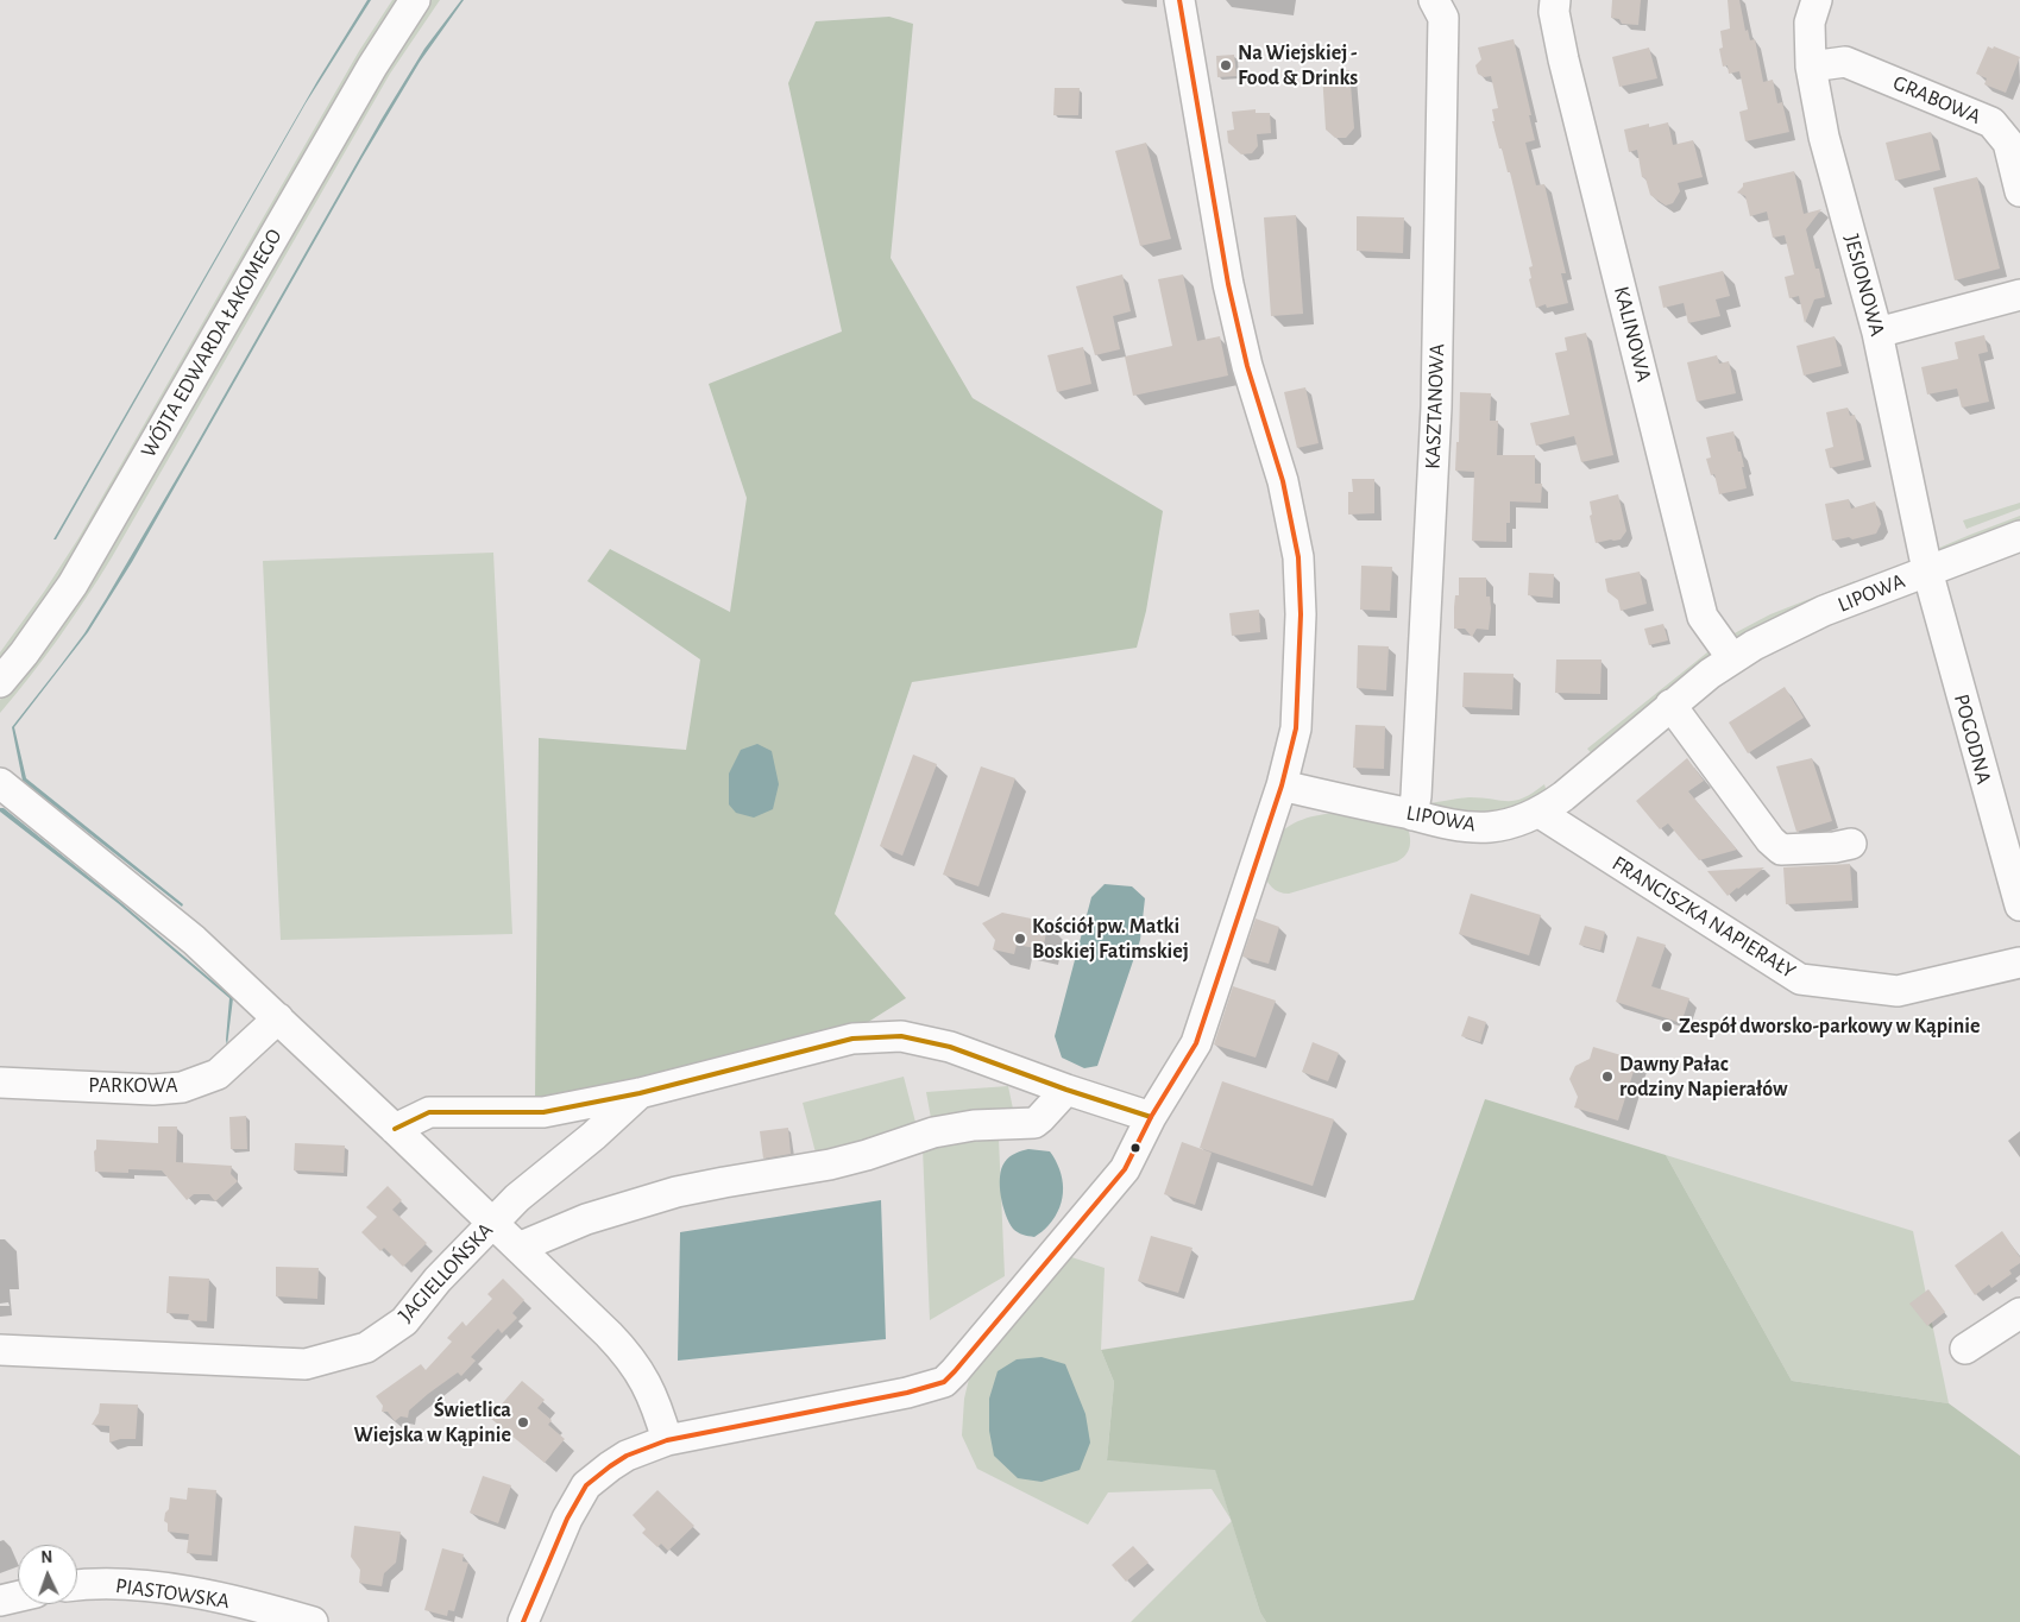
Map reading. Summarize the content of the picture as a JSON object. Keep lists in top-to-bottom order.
{
  "streets": {
    "street": [
      "GRABOWA",
      "JESIONOWA",
      "KALINOWA",
      "WÓJTA EDWARDA ŁAKOMEGO",
      "KASZTANOWA",
      "LIPOWA",
      "POGODNA",
      "FRANCISZKA NAPIERAŁY",
      "PARKOWA",
      "JAGIELLOŃSKA",
      "PIASTOWSKA"
    ]
  },
  "crossings": [
    ["GRABOWA", "JESIONOWA"],
    ["JESIONOWA", "LIPOWA"],
    ["JESIONOWA", "POGODNA"],
    ["KALINOWA", "LIPOWA"],
    ["KASZTANOWA", "LIPOWA"],
    ["LIPOWA", "POGODNA"],
    ["LIPOWA", "FRANCISZKA NAPIERAŁY"]
  ],
  "places": [
    "Na Wiejskiej - Food & Drinks",
    "Kościół pw. Matki Boskiej Fatimskiej",
    "Zespół dworsko-parkowy w Kąpinie",
    "Dawny Pałac rodziny Napierałów",
    "Świetlica Wiejska w Kąpinie"
  ],
  "north": "top"
}
